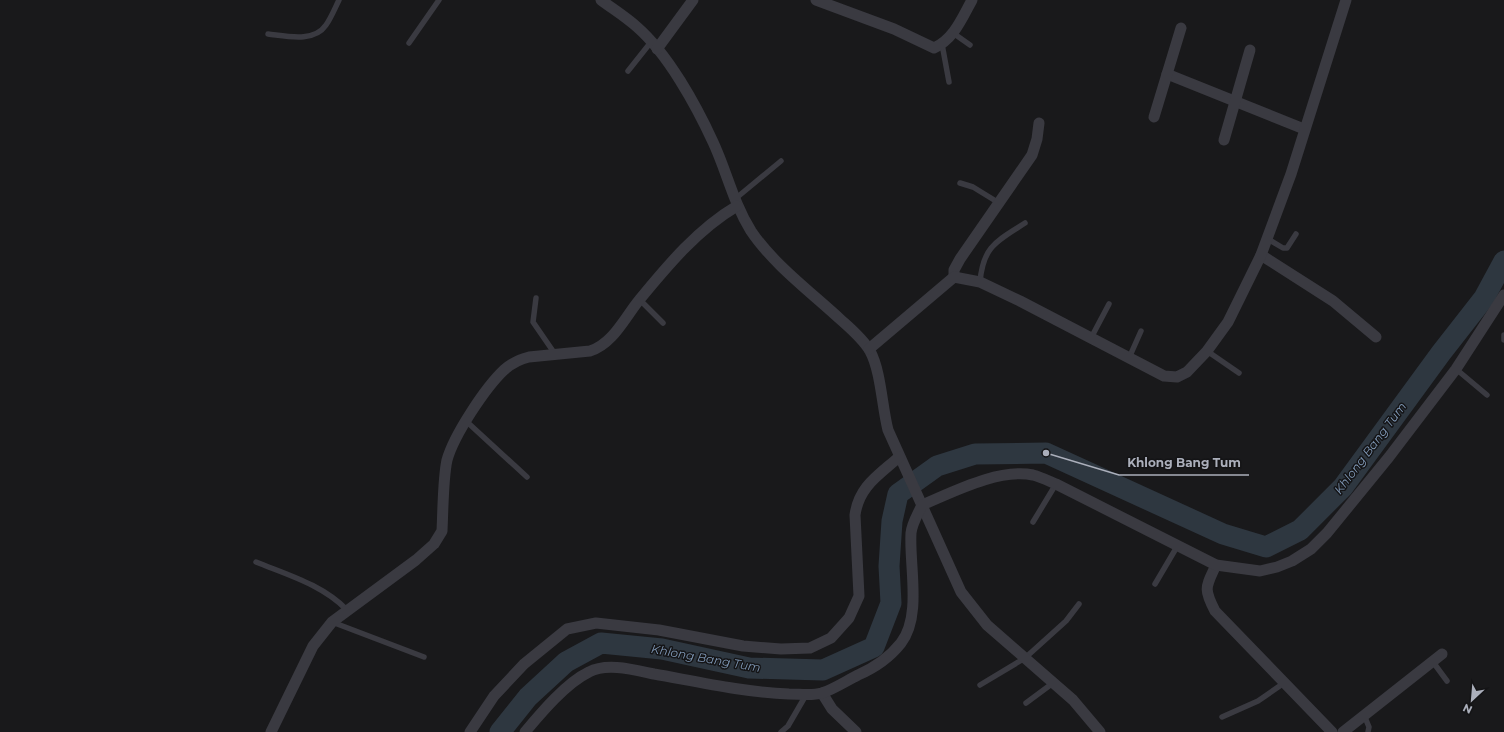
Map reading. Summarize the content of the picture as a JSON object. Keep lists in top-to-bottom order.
{
  "water": ["Khlong Bang Tum"],
  "places": ["Khlong Bang Tum"],
  "north": "bottom left"
}
